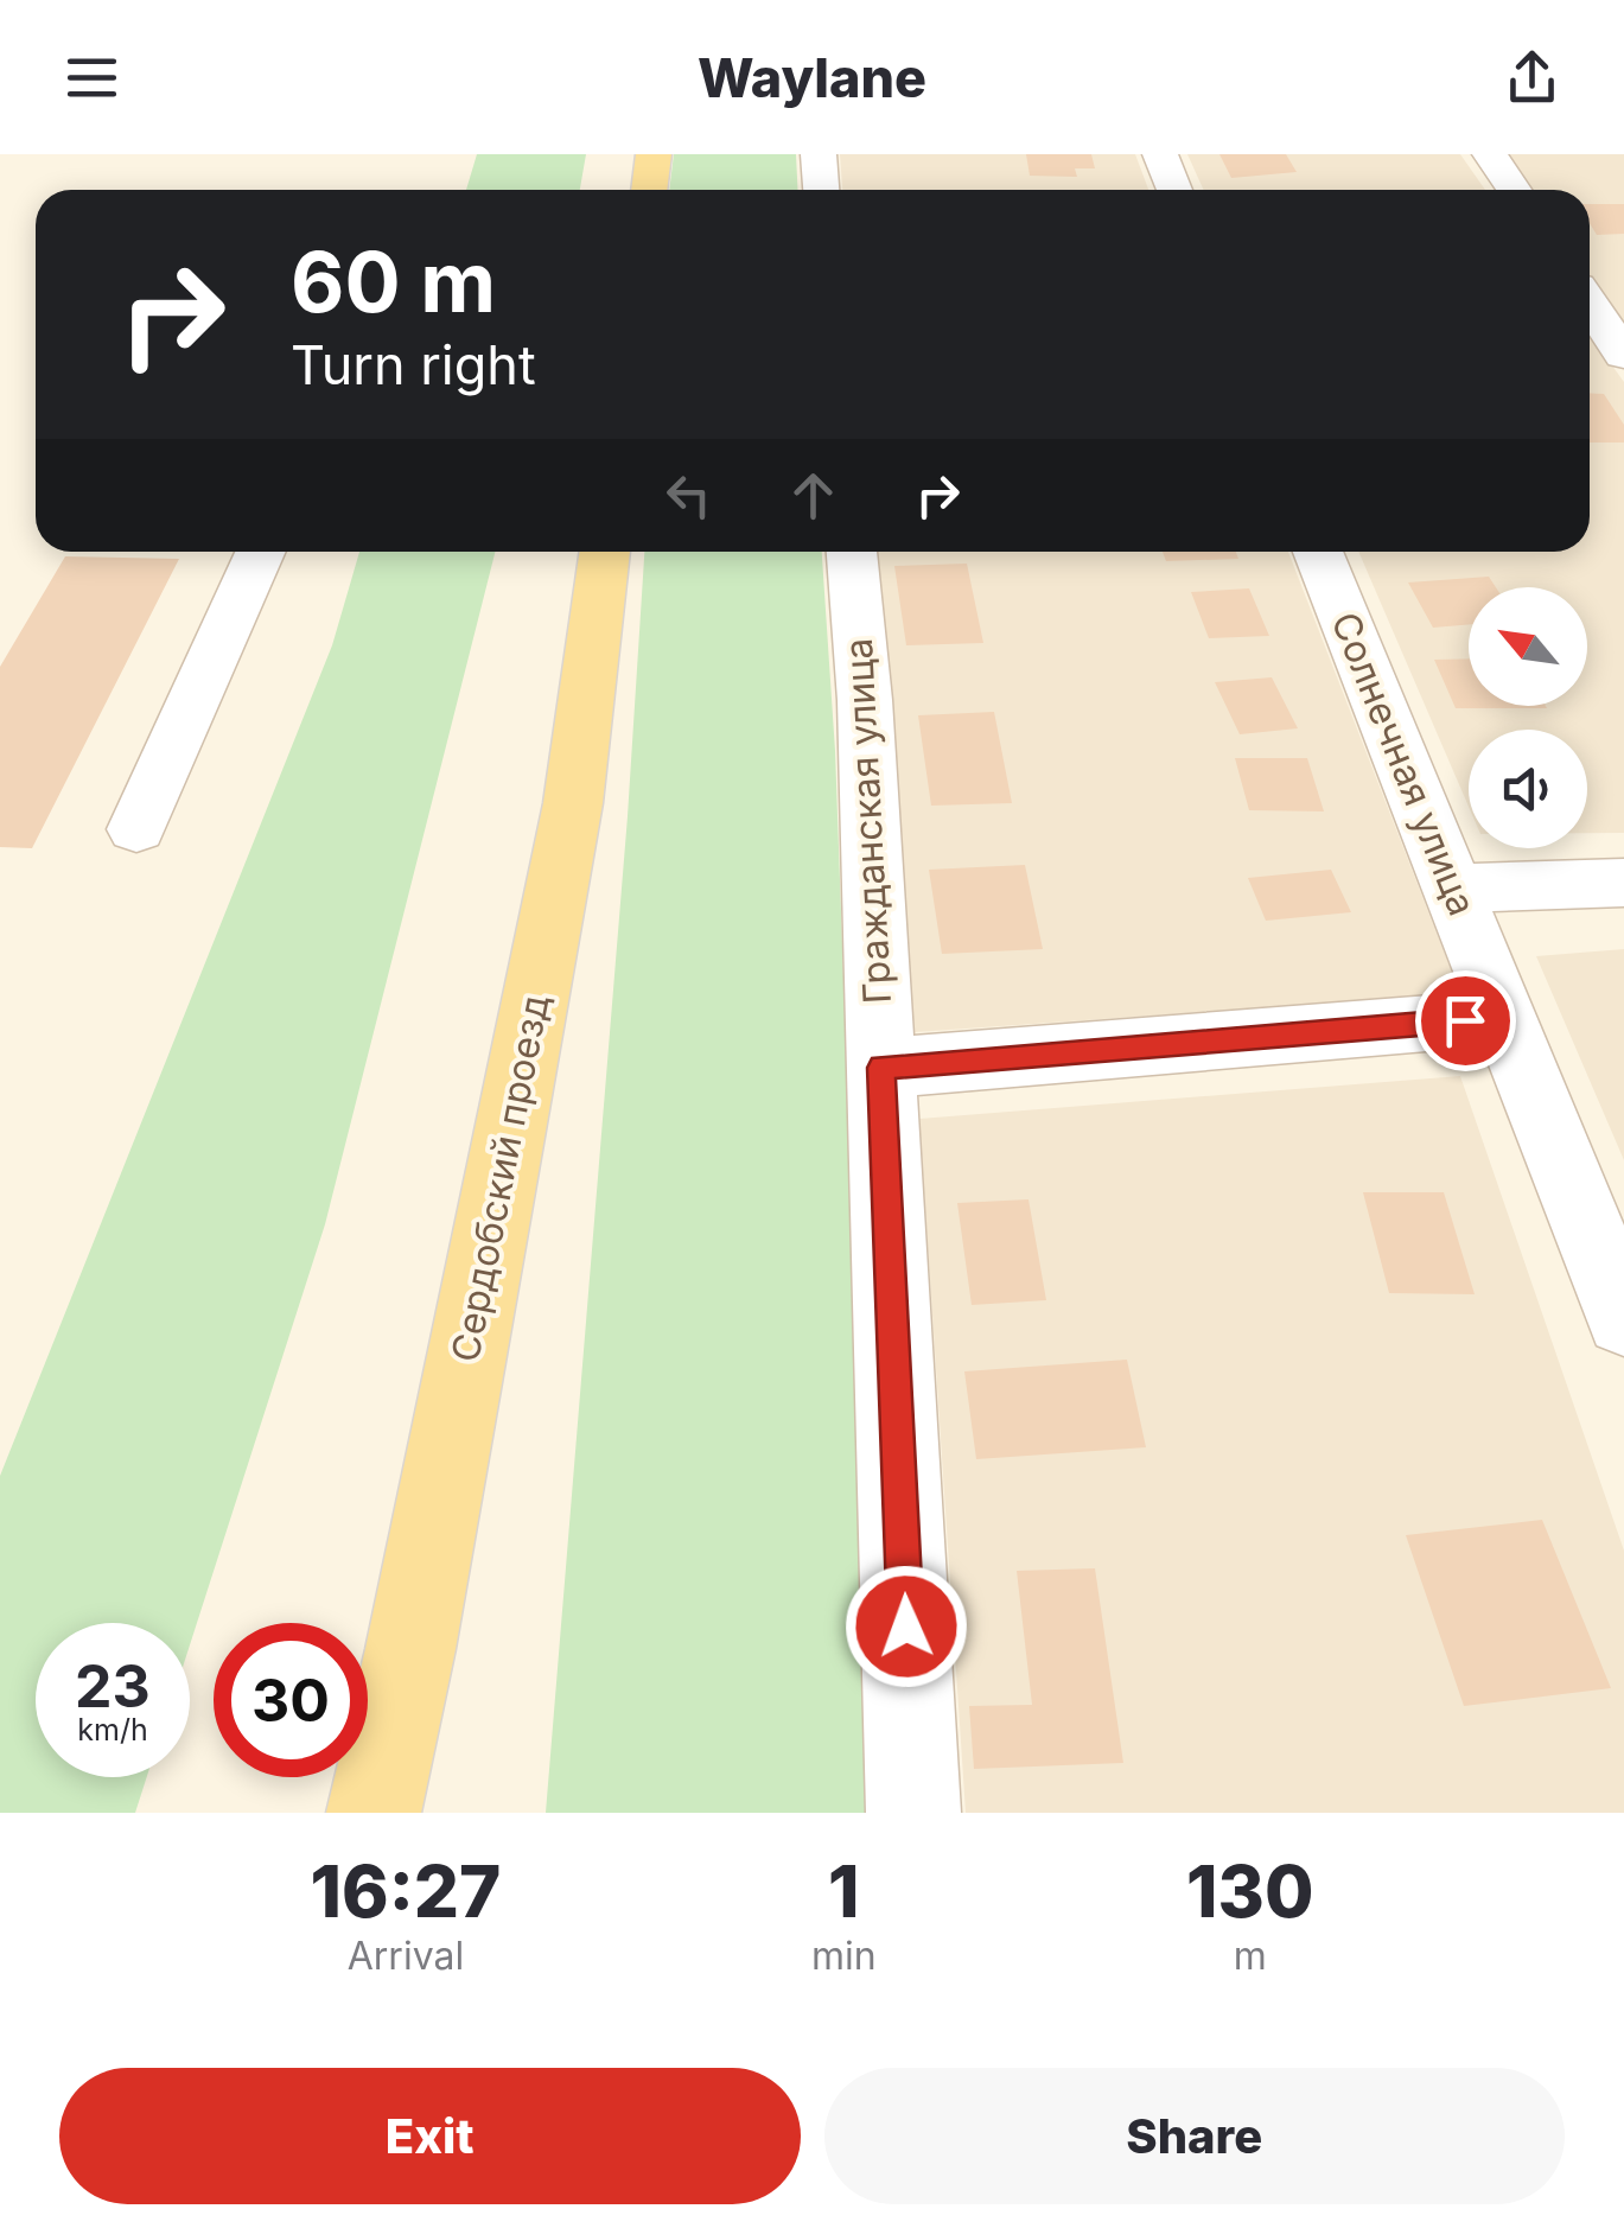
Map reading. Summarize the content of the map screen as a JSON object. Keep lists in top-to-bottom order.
{
  "streets": {
    "main road": ["Сердобский проезд"],
    "street": ["Солнечная улица", "Гражданская улица"]
  },
  "north": "top left",
  "page": {
    "header": "Waylane",
    "turn": ["60 m", "Turn right"],
    "speed": "23 km/h",
    "limit": "30",
    "eta": [
      "16:27",
      "Arrival",
      "1",
      "min",
      "130",
      "m"
    ],
    "buttons": ["Exit", "Share"]
  }
}
